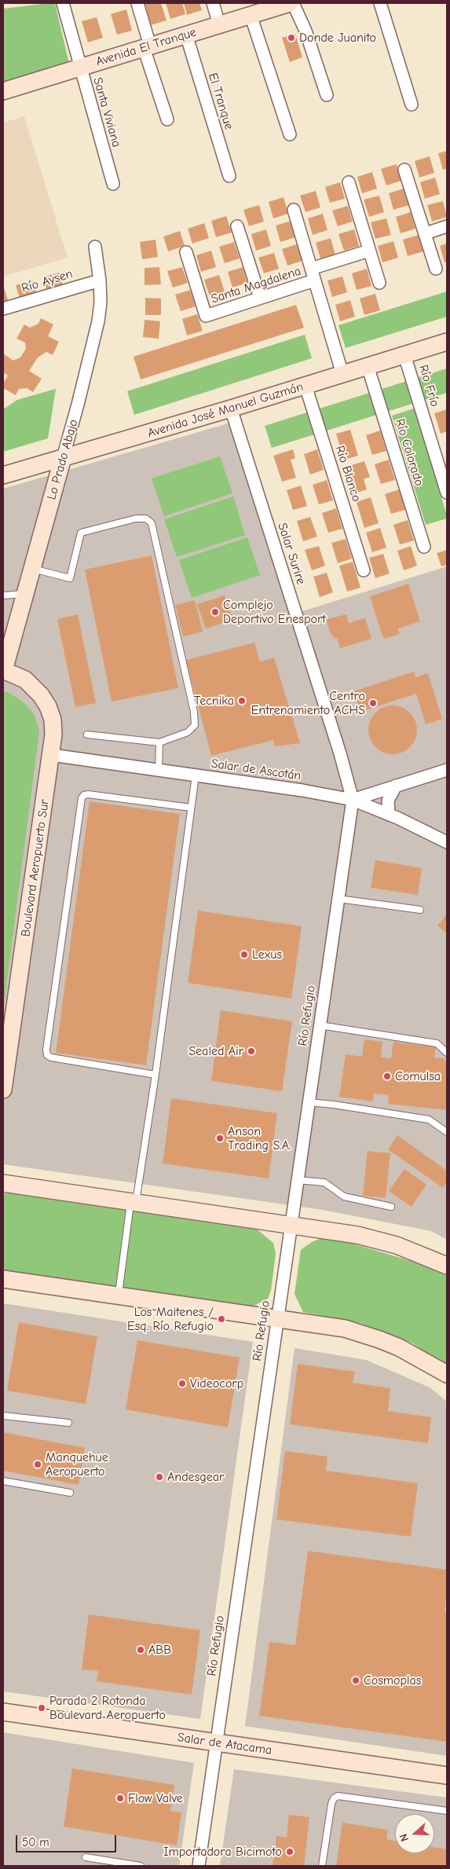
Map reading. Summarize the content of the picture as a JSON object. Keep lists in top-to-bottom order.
{
  "streets": {
    "street": [
      "Avenida El Tranque",
      "El Tranque",
      "Santa Viviana",
      "Río Aysen",
      "Santa Magdalena",
      "Río Frío",
      "Avenida José Manuel Guzmán",
      "Río Colorado",
      "Lo Prado Abajo",
      "Río Blanco",
      "Salar Surire",
      "Salar de Ascotán",
      "Boulevard Aeropuerto Sur",
      "Río Refugio",
      "Salar de Atacama"
    ]
  },
  "crossings": [
    ["Avenida El Tranque", "El Tranque"],
    ["Avenida El Tranque", "Santa Viviana"],
    ["Río Aysen", "Lo Prado Abajo"],
    ["Santa Magdalena", "Avenida José Manuel Guzmán"],
    ["Río Frío", "Avenida José Manuel Guzmán"],
    ["Avenida José Manuel Guzmán", "Río Colorado"],
    ["Avenida José Manuel Guzmán", "Lo Prado Abajo"],
    ["Avenida José Manuel Guzmán", "Río Blanco"],
    ["Avenida José Manuel Guzmán", "Salar Surire"],
    ["Lo Prado Abajo", "Boulevard Aeropuerto Sur"],
    ["Salar Surire", "Salar de Ascotán"],
    ["Salar Surire", "Río Refugio"],
    ["Salar de Ascotán", "Boulevard Aeropuerto Sur"],
    ["Salar de Ascotán", "Río Refugio"],
    ["Río Refugio", "Salar de Atacama"]
  ],
  "places": [
    "Donde Juanito",
    "Complejo Deportivo Enesport",
    "Tecnika",
    "Centro Entrenamiento ACHS",
    "Lexus",
    "Sealed Air",
    "Comulsa",
    "Anson Trading S.A.",
    "Los Maitenes / Esq. Río Refugio",
    "Videocorp",
    "Manquehue Aeropuerto",
    "Andesgear",
    "ABB",
    "Cosmoplas",
    "Parada 2 Rotonda Boulevard Aeropuerto",
    "Flow Valve",
    "Importadora Bicimoto"
  ],
  "scale_bar": "50 m",
  "north": "left"
}
